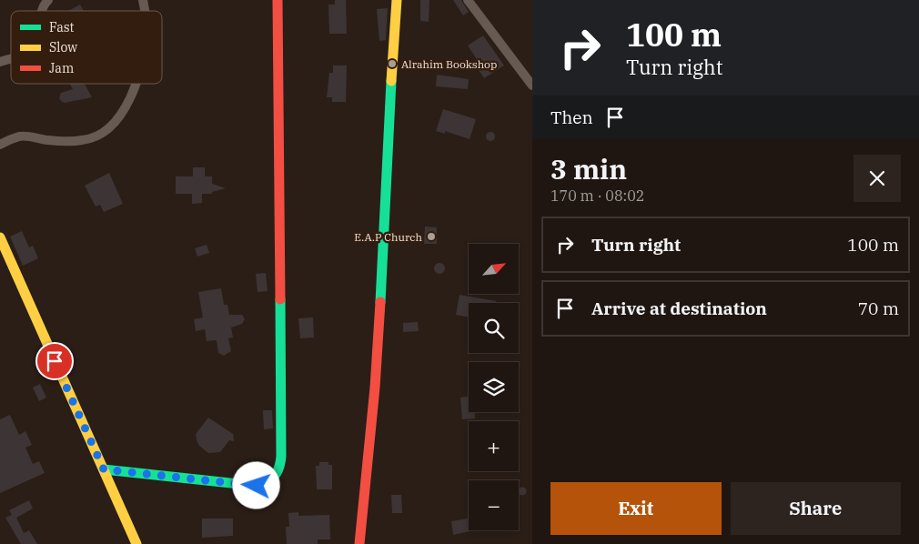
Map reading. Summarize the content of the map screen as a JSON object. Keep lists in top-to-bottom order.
{
  "places": ["Alrahim Bookshop", "E.A.P Church"],
  "legend": ["Fast", "Slow", "Jam"],
  "north": "top right",
  "page": {
    "turn": ["100 m", "Turn right"],
    "then": "Then",
    "heading": ["3 min", "170 m · 08:02"],
    "list": [
      {
        "name": "Turn right",
        "value": "100 m"
      },
      {
        "name": "Arrive at destination",
        "value": "70 m"
      }
    ],
    "map_buttons": ["+", "−"],
    "buttons": ["Exit", "Share"]
  }
}
